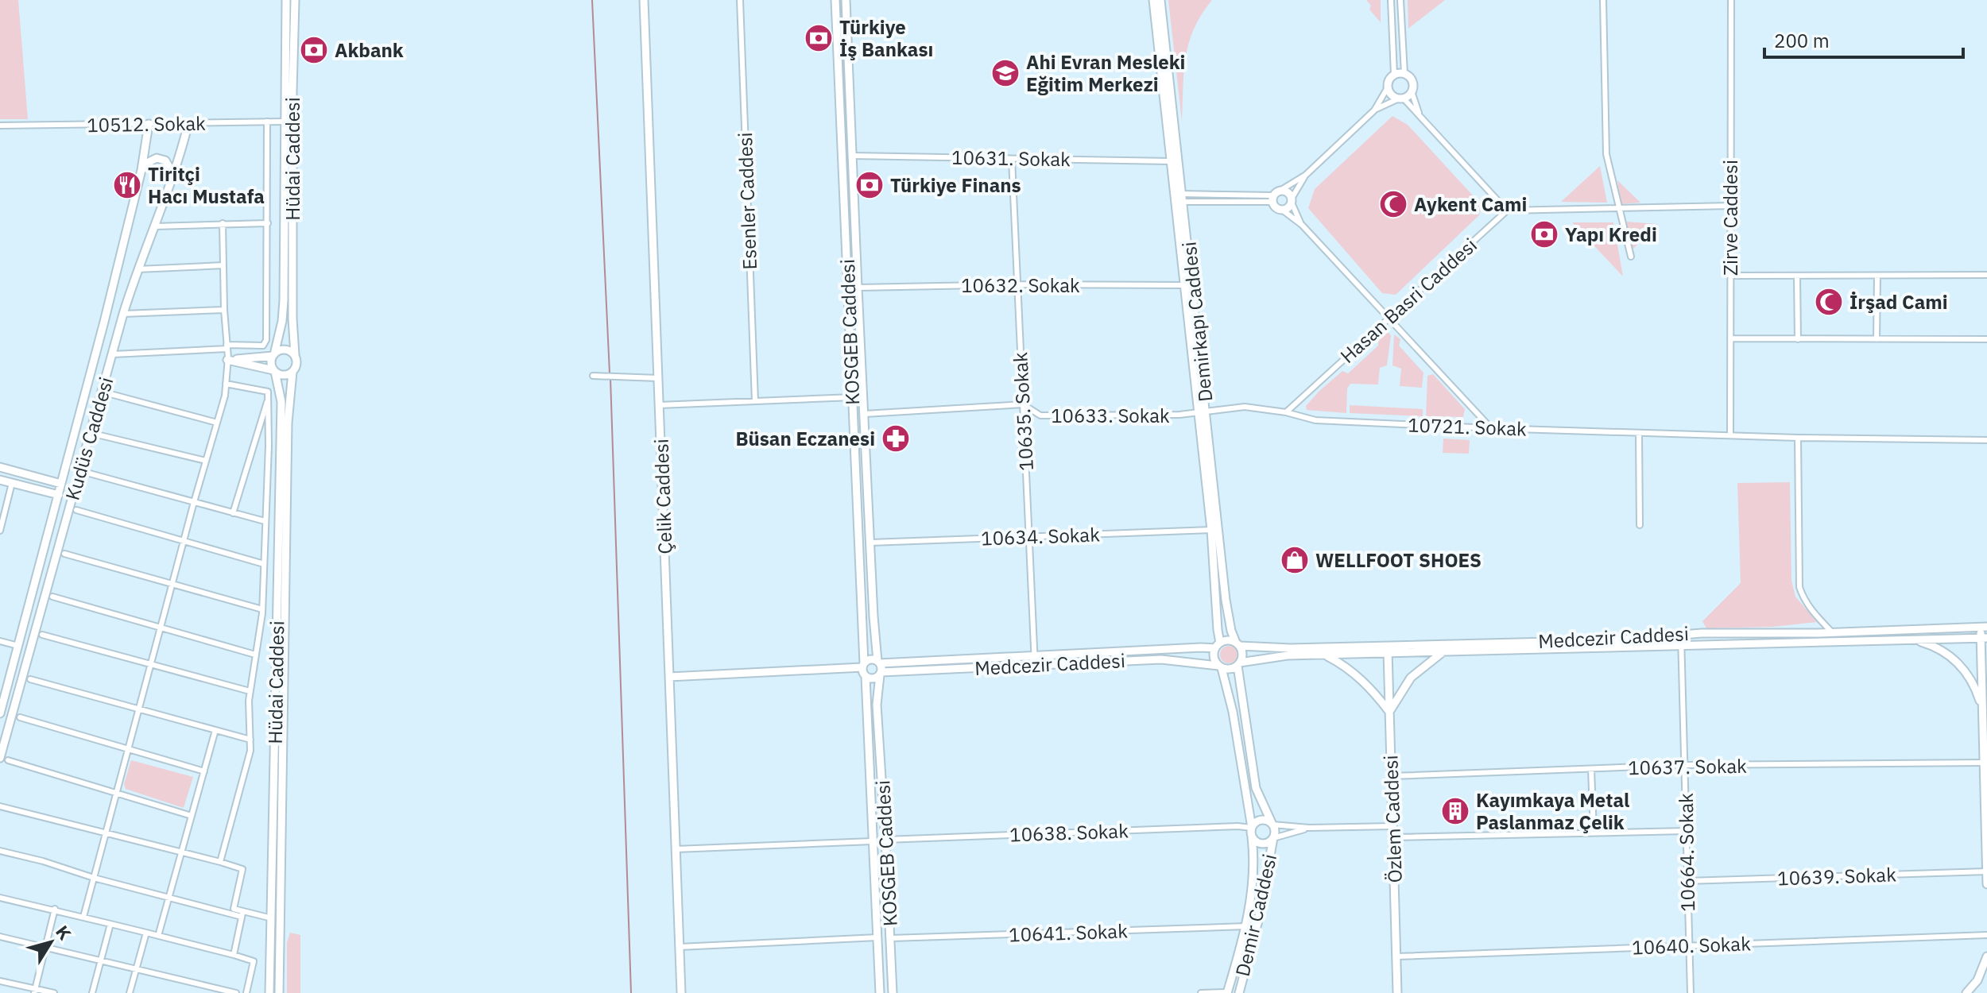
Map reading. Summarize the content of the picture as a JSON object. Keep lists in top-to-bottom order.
{
  "streets": {
    "street": [
      "10512. Sokak",
      "10631. Sokak",
      "Hüdai Caddesi",
      "Esenler Caddesi",
      "Zirve Caddesi",
      "10632. Sokak",
      "Hasan Basri Caddesi",
      "Demirkapı Caddesi",
      "KOSGEB Caddesi",
      "10635. Sokak",
      "10633. Sokak",
      "10721. Sokak",
      "Kudüs Caddesi",
      "Çelik Caddesi",
      "10634. Sokak",
      "Medcezir Caddesi",
      "10637. Sokak",
      "Özlem Caddesi",
      "10638. Sokak",
      "10664. Sokak",
      "10639. Sokak",
      "Demir Caddesi",
      "10641. Sokak",
      "10640. Sokak"
    ]
  },
  "crossings": [
    ["10512. Sokak", "Hüdai Caddesi"],
    ["10512. Sokak", "Kudüs Caddesi"],
    ["10631. Sokak", "Demirkapı Caddesi"],
    ["10631. Sokak", "KOSGEB Caddesi"],
    ["10631. Sokak", "10635. Sokak"],
    ["Zirve Caddesi", "10721. Sokak"],
    ["10632. Sokak", "Demirkapı Caddesi"],
    ["10632. Sokak", "KOSGEB Caddesi"],
    ["10632. Sokak", "10635. Sokak"],
    ["Hasan Basri Caddesi", "10721. Sokak"],
    ["Demirkapı Caddesi", "10633. Sokak"],
    ["Demirkapı Caddesi", "10721. Sokak"],
    ["Demirkapı Caddesi", "10634. Sokak"],
    ["Demirkapı Caddesi", "Medcezir Caddesi"],
    ["KOSGEB Caddesi", "10633. Sokak"],
    ["KOSGEB Caddesi", "10634. Sokak"],
    ["KOSGEB Caddesi", "Medcezir Caddesi"],
    ["KOSGEB Caddesi", "10638. Sokak"],
    ["KOSGEB Caddesi", "10641. Sokak"],
    ["10635. Sokak", "10633. Sokak"],
    ["10635. Sokak", "10634. Sokak"],
    ["10635. Sokak", "Medcezir Caddesi"],
    ["10633. Sokak", "10721. Sokak"],
    ["Medcezir Caddesi", "Özlem Caddesi"],
    ["Medcezir Caddesi", "10664. Sokak"],
    ["10637. Sokak", "Özlem Caddesi"],
    ["10637. Sokak", "10664. Sokak"],
    ["Özlem Caddesi", "10640. Sokak"],
    ["10638. Sokak", "Demir Caddesi"],
    ["10664. Sokak", "10639. Sokak"],
    ["10664. Sokak", "10640. Sokak"],
    ["Demir Caddesi", "10641. Sokak"]
  ],
  "places": {
    "bank": [
      "Türkiye İş Bankası",
      "Akbank",
      "Türkiye Finans",
      "Yapı Kredi"
    ],
    "school or university": ["Ahi Evran Mesleki Eğitim Merkezi"],
    "restaurant": ["Tiritçi Hacı Mustafa"],
    "mosque": ["Aykent Cami", "İrşad Cami"],
    "pharmacy": ["Büsan Eczanesi"],
    "shop": ["WELLFOOT SHOES"],
    "building": ["Kayımkaya Metal Paslanmaz Çelik"]
  },
  "scale_bar": "200 m",
  "north": "top right"
}
